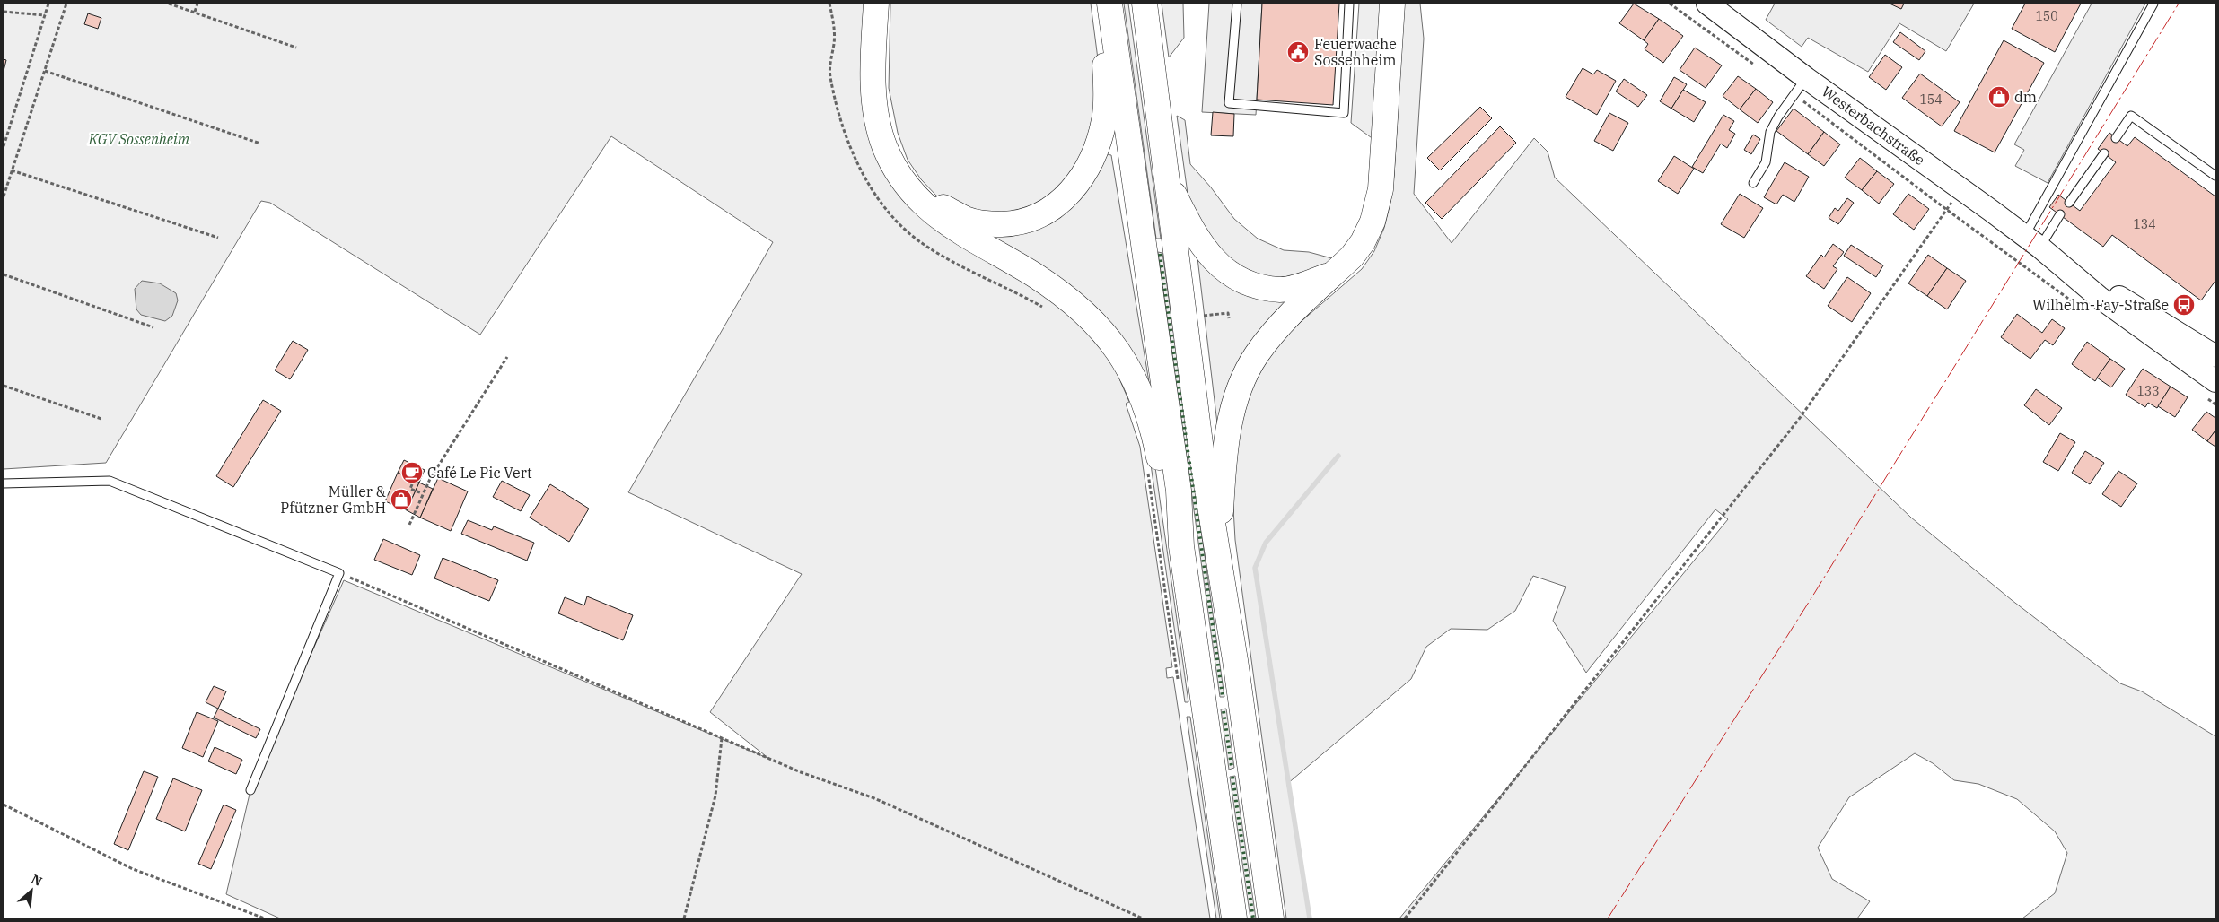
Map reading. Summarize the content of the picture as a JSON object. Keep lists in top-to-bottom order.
{
  "streets": {
    "main road": ["Westerbachstraße"]
  },
  "parks": ["KGV Sossenheim"],
  "places": {
    "public building": ["Feuerwache Sossenheim"],
    "shop": ["dm", "Müller & Pfützner GmbH"],
    "bus stop": ["Wilhelm-Fay-Straße"],
    "cafe": ["Café Le Pic Vert"]
  },
  "house_numbers": [
    "150",
    "154",
    "134",
    "133"
  ],
  "north": "top right"
}
